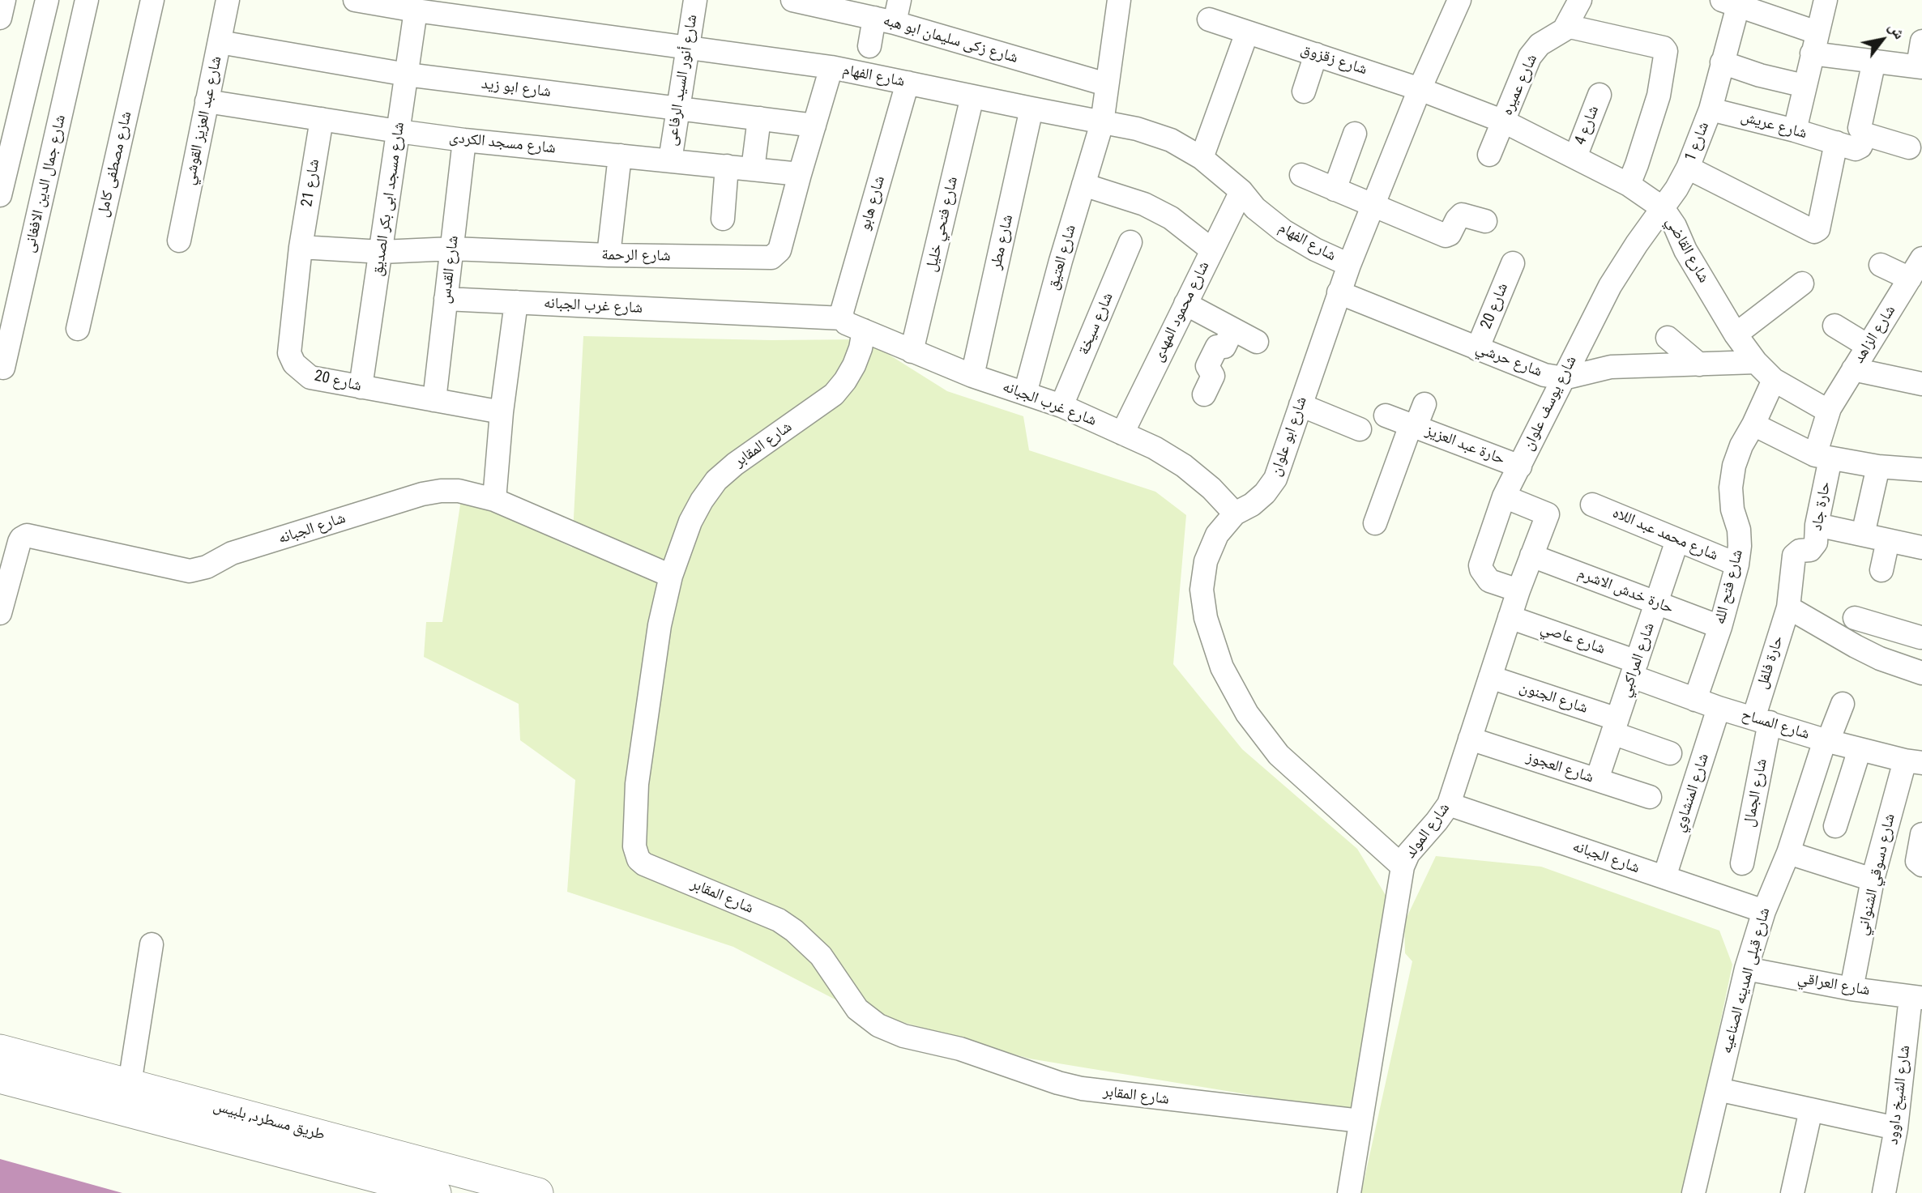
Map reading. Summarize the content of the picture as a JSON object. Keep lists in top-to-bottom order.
{
  "streets": {
    "main road": ["طريق مسطرد, بلبيس"],
    "street": [
      "شارع زكى سليمان ابو هبه",
      "شارع زقزوق",
      "شارع الفهام",
      "شارع أنور السيد الرفاعى",
      "شارع عميره",
      "شارع ابو زيد",
      "شارع عبد العزيز القوشي",
      "شارع 4",
      "شارع عريش",
      "شارع 1",
      "شارع مسجد الكردى",
      "شارع مصطفى كامل",
      "شارع 21",
      "شارع جمال الدين الافغانى",
      "شارع مسجد ابى بكر الصديق",
      "شارع هابو",
      "شارع فتحي خليل",
      "شارع مطر",
      "شارع القاضي",
      "شارع الرحمة",
      "شارع العتيق",
      "شارع القدس",
      "شارع غرب الجبانه",
      "شارع 20",
      "شارع محمود المهدى",
      "شارع سيخة",
      "شارع الزاهد",
      "شارع حرشي",
      "شارع يوسف علوان",
      "شارع ابو علوان",
      "شارع المقابر",
      "حارة عبد العزيز",
      "حارة جاد",
      "شارع الجبانه",
      "شارع محمد عبد اللاه",
      "شارع فتح الله",
      "حارة خدش الاشرم",
      "شارع عاصي",
      "شارع المراكبي",
      "حارة فلفل",
      "شارع الجنون",
      "شارع المساح",
      "شارع العجوز",
      "شارع المنشاوي",
      "شارع الجمال",
      "شارع المولد",
      "شارع دسوقي الشنواني",
      "شارع قبلى المدينه الصناعيه",
      "شارع العراقي",
      "شارع الشيخ داوود"
    ]
  },
  "crossings": [
    ["شارع زكى سليمان ابو هبه", "شارع العتيق"],
    ["شارع زقزوق", "شارع القاضي"],
    ["شارع زقزوق", "شارع ابو علوان"],
    ["شارع الفهام", "شارع أنور السيد الرفاعى"],
    ["شارع الفهام", "شارع مسجد ابى بكر الصديق"],
    ["شارع الفهام", "شارع هابو"],
    ["شارع الفهام", "شارع فتحي خليل"],
    ["شارع الفهام", "شارع مطر"],
    ["شارع الفهام", "شارع الرحمة"],
    ["شارع الفهام", "شارع العتيق"],
    ["شارع الفهام", "شارع محمود المهدى"],
    ["شارع الفهام", "شارع ابو علوان"],
    ["شارع أنور السيد الرفاعى", "شارع ابو زيد"],
    ["شارع أنور السيد الرفاعى", "شارع مسجد الكردى"],
    ["شارع عميره", "شارع القاضي"],
    ["شارع ابو زيد", "شارع عبد العزيز القوشي"],
    ["شارع ابو زيد", "شارع مسجد ابى بكر الصديق"],
    ["شارع ابو زيد", "شارع الرحمة"],
    ["شارع عبد العزيز القوشي", "شارع مسجد الكردى"],
    ["شارع 4", "شارع القاضي"],
    ["شارع عريش", "شارع 1"],
    ["شارع 1", "شارع القاضي"],
    ["شارع 1", "شارع يوسف علوان"],
    ["شارع مسجد الكردى", "شارع 21"],
    ["شارع مسجد الكردى", "شارع مسجد ابى بكر الصديق"],
    ["شارع مسجد الكردى", "شارع الرحمة"],
    ["شارع مسجد الكردى", "شارع القدس"],
    ["شارع 21", "شارع الرحمة"],
    ["شارع 21", "شارع 20"],
    ["شارع مسجد ابى بكر الصديق", "شارع الرحمة"],
    ["شارع مسجد ابى بكر الصديق", "شارع 20"],
    ["شارع هابو", "شارع غرب الجبانه"],
    ["شارع هابو", "شارع المقابر"],
    ["شارع فتحي خليل", "شارع غرب الجبانه"],
    ["شارع مطر", "شارع غرب الجبانه"],
    ["شارع القاضي", "شارع الزاهد"],
    ["شارع القاضي", "شارع حرشي"],
    ["شارع القاضي", "شارع يوسف علوان"],
    ["شارع القاضي", "شارع ابو علوان"],
    ["شارع القاضي", "شارع فتح الله"],
    ["شارع الرحمة", "شارع القدس"],
    ["شارع الرحمة", "شارع 20"],
    ["شارع العتيق", "شارع غرب الجبانه"],
    ["شارع القدس", "شارع غرب الجبانه"],
    ["شارع القدس", "شارع 20"],
    ["شارع غرب الجبانه", "شارع محمود المهدى"],
    ["شارع غرب الجبانه", "شارع سيخة"],
    ["شارع غرب الجبانه", "شارع ابو علوان"],
    ["شارع غرب الجبانه", "شارع المقابر"],
    ["شارع 20", "شارع حرشي"],
    ["شارع الزاهد", "حارة جاد"],
    ["شارع حرشي", "شارع يوسف علوان"],
    ["شارع حرشي", "شارع ابو علوان"],
    ["شارع يوسف علوان", "حارة عبد العزيز"],
    ["شارع يوسف علوان", "شارع المولد"],
    ["شارع ابو علوان", "شارع المولد"],
    ["شارع المقابر", "شارع الجبانه"],
    ["شارع المقابر", "شارع المولد"],
    ["حارة جاد", "حارة فلفل"],
    ["شارع الجبانه", "شارع المنشاوي"],
    ["شارع الجبانه", "شارع المولد"],
    ["شارع الجبانه", "شارع قبلى المدينه الصناعيه"],
    ["شارع محمد عبد اللاه", "شارع فتح الله"],
    ["شارع محمد عبد اللاه", "شارع المراكبي"],
    ["شارع فتح الله", "حارة خدش الاشرم"],
    ["شارع فتح الله", "شارع المساح"],
    ["حارة خدش الاشرم", "شارع المراكبي"],
    ["حارة خدش الاشرم", "شارع المولد"],
    ["شارع عاصي", "شارع المراكبي"],
    ["شارع عاصي", "شارع المساح"],
    ["شارع عاصي", "شارع المولد"],
    ["شارع المراكبي", "شارع الجنون"],
    ["شارع المراكبي", "شارع المساح"],
    ["شارع المراكبي", "شارع العجوز"],
    ["حارة فلفل", "شارع المساح"],
    ["حارة فلفل", "شارع الجمال"],
    ["شارع الجنون", "شارع المولد"],
    ["شارع المساح", "شارع المنشاوي"],
    ["شارع المساح", "شارع الجمال"],
    ["شارع المساح", "شارع دسوقي الشنواني"],
    ["شارع المساح", "شارع قبلى المدينه الصناعيه"],
    ["شارع العجوز", "شارع المولد"],
    ["شارع دسوقي الشنواني", "شارع العراقي"],
    ["شارع قبلى المدينه الصناعيه", "شارع العراقي"],
    ["شارع العراقي", "شارع الشيخ داوود"]
  ],
  "north": "top right"
}
